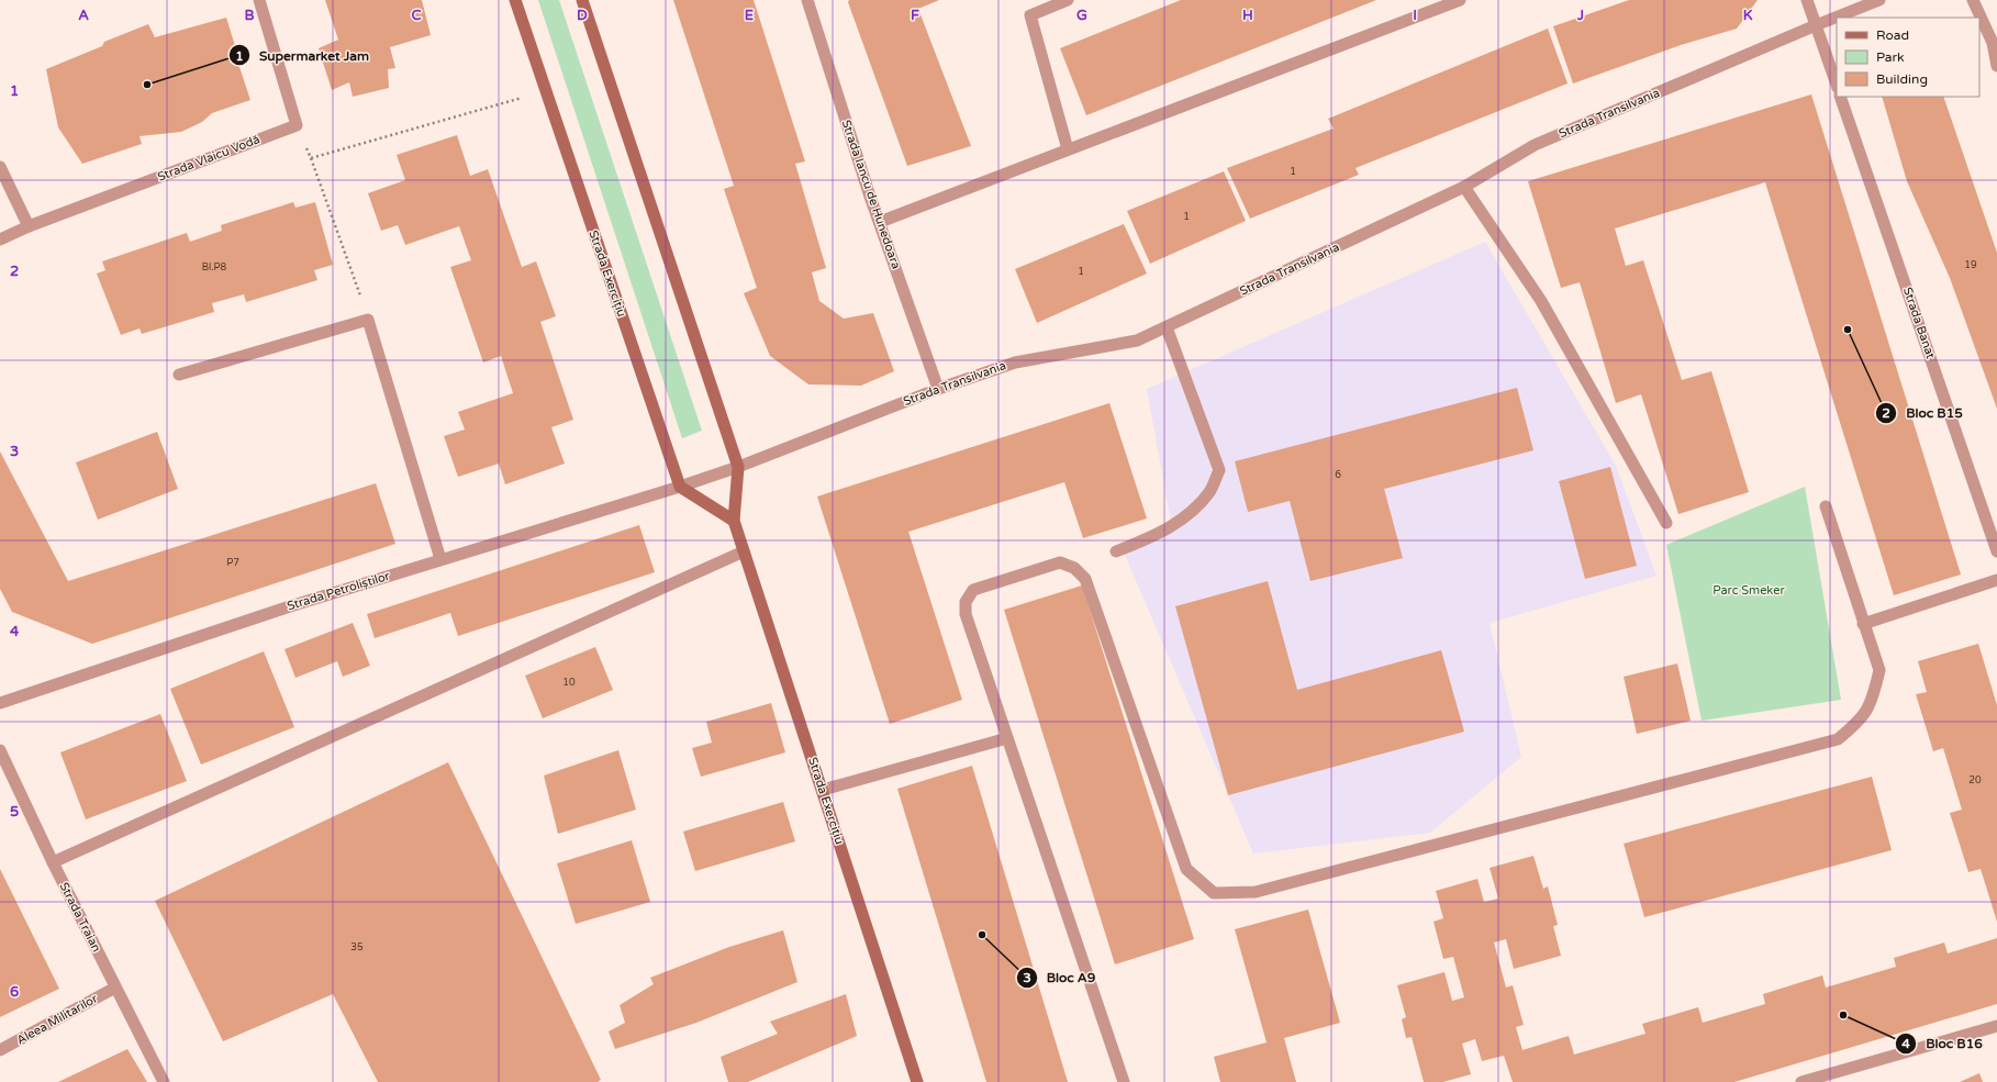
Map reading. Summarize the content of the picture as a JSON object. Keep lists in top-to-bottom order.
{
  "streets": {
    "main road": ["Strada Exercițiu"],
    "street": [
      "Strada Transilvania",
      "Strada Vlaicu Vodă",
      "Strada Iancu de Hunedoara",
      "Strada Banat",
      "Strada Petroliștilor",
      "Strada Traian",
      "Aleea Militarilor"
    ]
  },
  "crossings": [
    ["Strada Transilvania", "Strada Iancu de Hunedoara"],
    ["Strada Transilvania", "Strada Exercițiu"],
    ["Strada Transilvania", "Strada Petroliștilor"],
    ["Strada Exercițiu", "Strada Petroliștilor"],
    ["Strada Traian", "Aleea Militarilor"]
  ],
  "parks": ["Parc Smeker"],
  "places": [
    "Supermarket Jam",
    "Bloc B15",
    "Bloc A9",
    "Bloc B16"
  ],
  "house_numbers": [
    "1",
    "1",
    "19",
    "Bl.P8",
    "1",
    "6",
    "P7",
    "10",
    "20",
    "35"
  ],
  "legend": ["Road", "Park", "Building"],
  "grid": {
    "columns": [
      "A",
      "B",
      "C",
      "D",
      "E",
      "F",
      "G",
      "H",
      "I",
      "J",
      "K"
    ],
    "rows": [
      "1",
      "2",
      "3",
      "4",
      "5",
      "6"
    ]
  }
}
